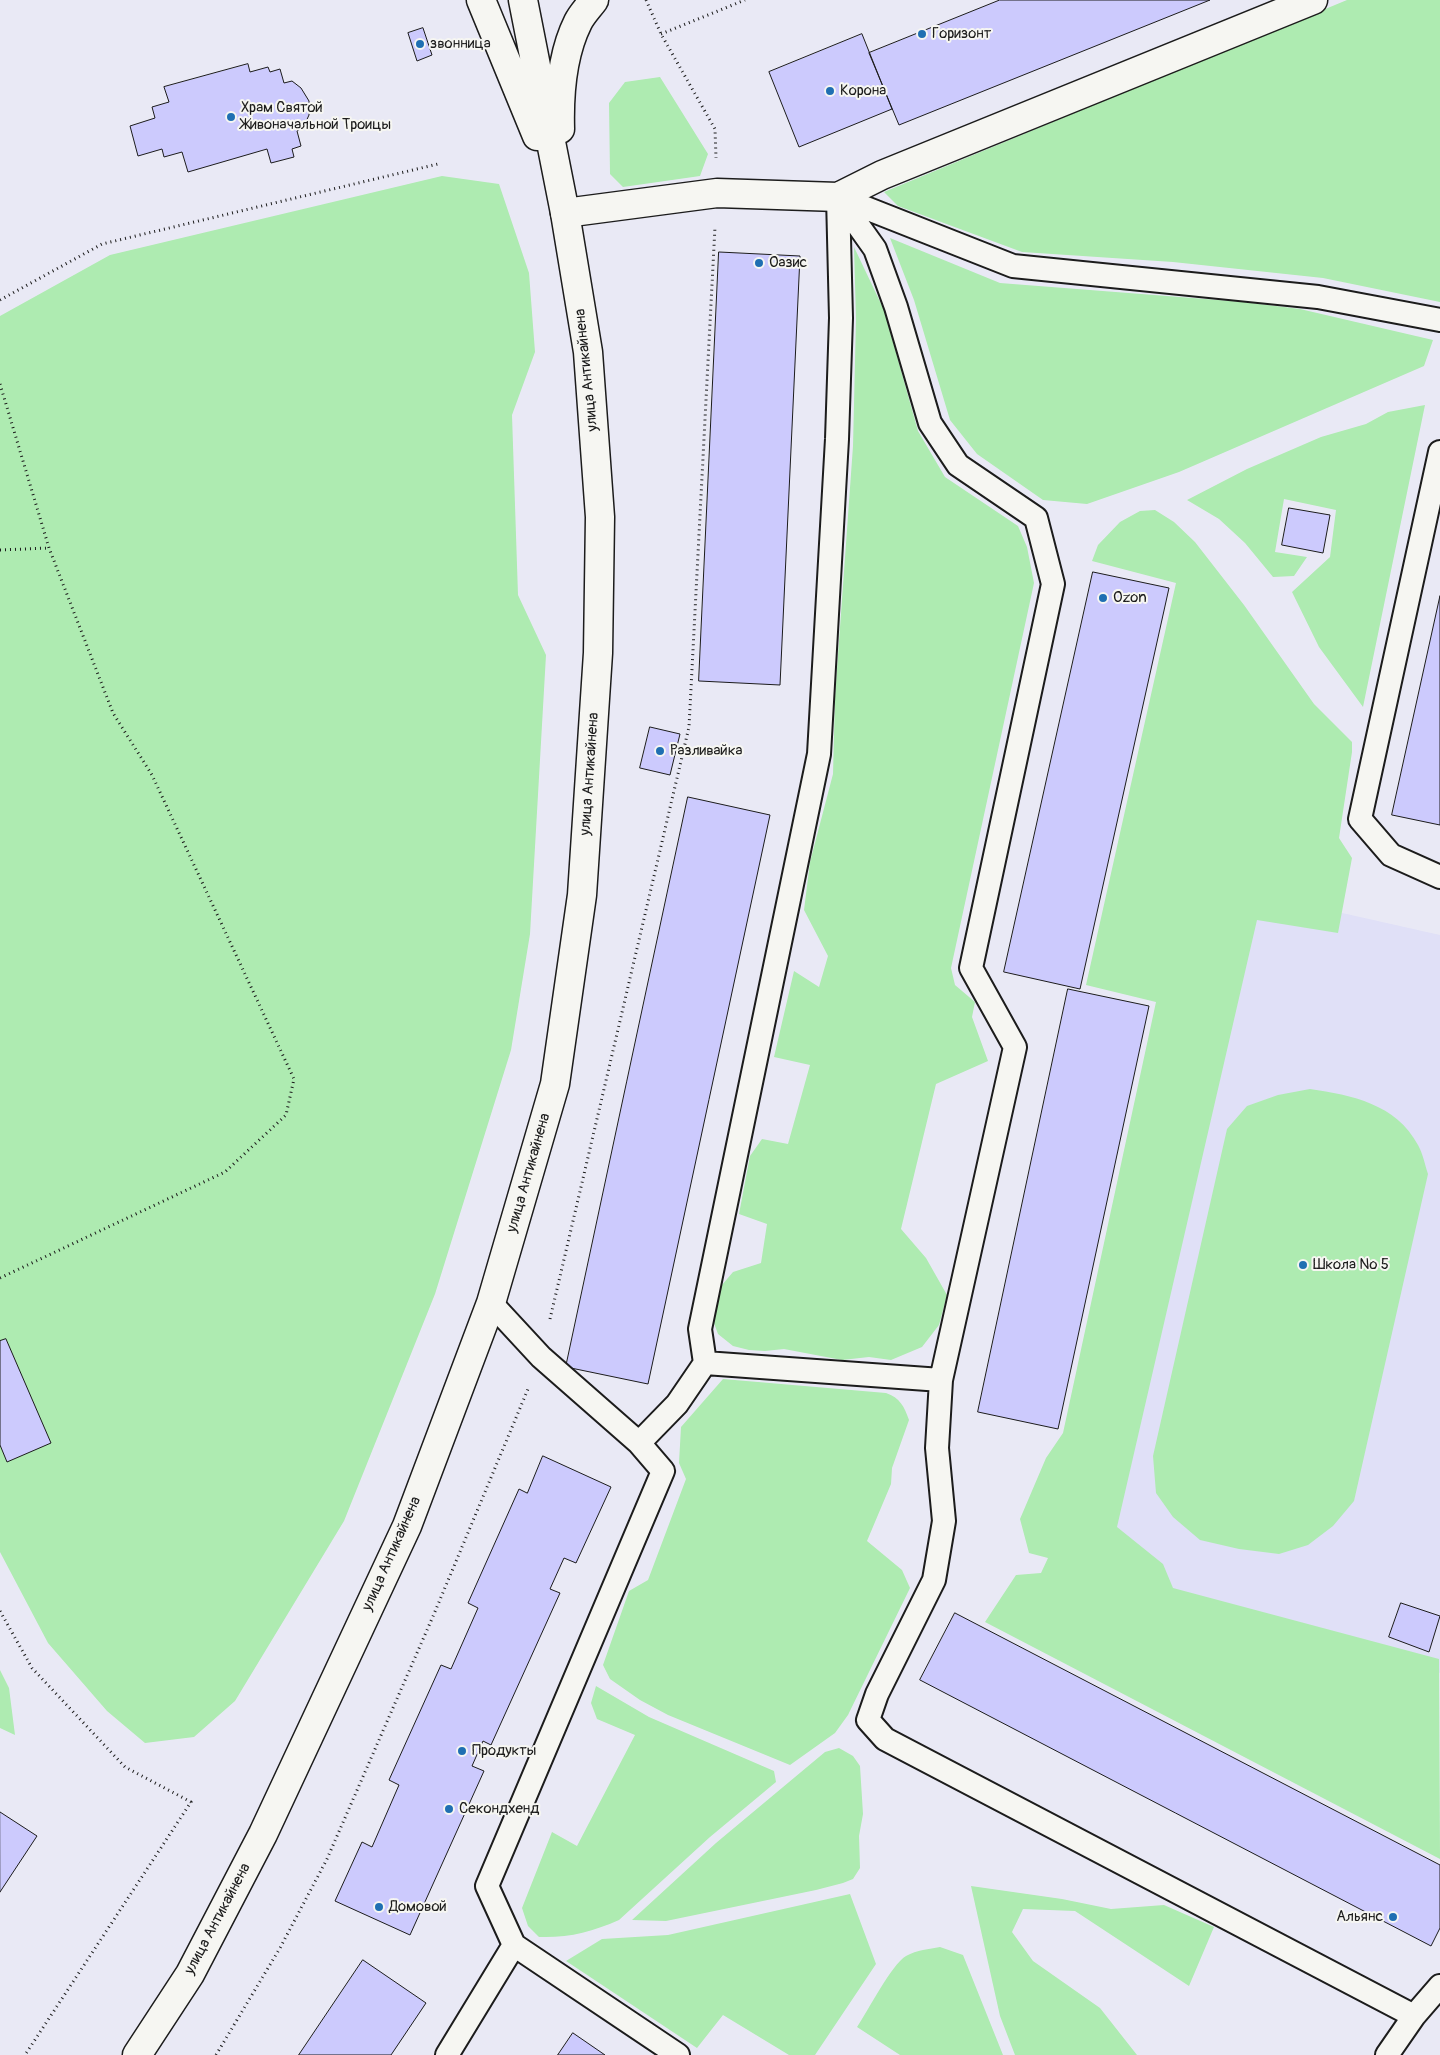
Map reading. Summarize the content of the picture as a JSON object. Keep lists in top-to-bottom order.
{
  "streets": {
    "street": ["улица Антикайнена"]
  },
  "places": [
    "Горизонт",
    "звонница",
    "Корона",
    "Храм Святой Живоначальной Троицы",
    "Оазис",
    "Ozon",
    "Разливайка",
    "Школа № 5",
    "Продукты",
    "Секондхенд",
    "Домовой",
    "Альянс"
  ]
}
